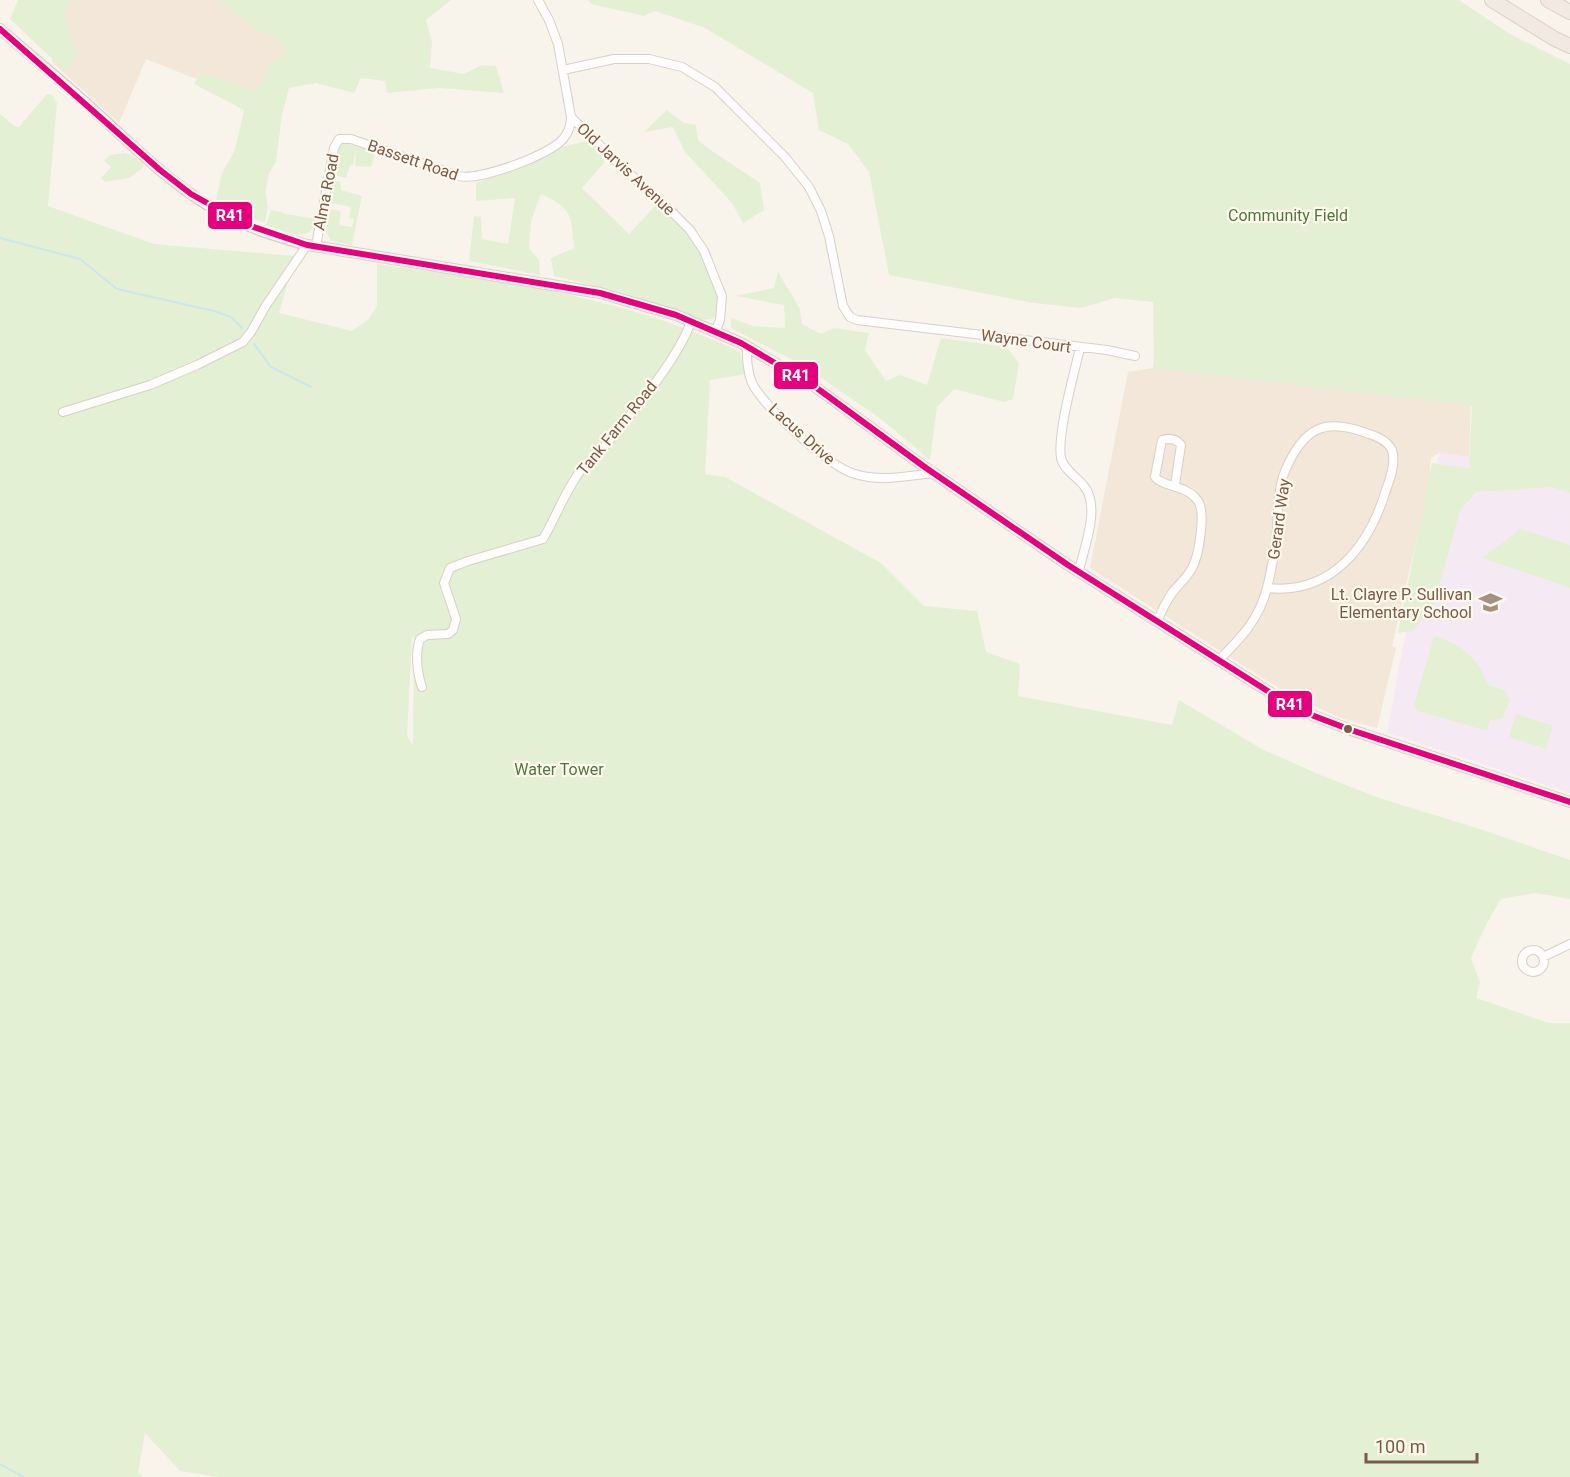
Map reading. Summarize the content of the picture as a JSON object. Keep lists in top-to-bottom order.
{
  "streets": {
    "street": [
      "Bassett Road",
      "Old Jarvis Avenue",
      "Alma Road",
      "Wayne Court",
      "Tank Farm Road",
      "Lacus Drive",
      "Gerard Way"
    ]
  },
  "crossings": [
    ["Bassett Road", "Old Jarvis Avenue"],
    ["Bassett Road", "Alma Road"],
    ["Old Jarvis Avenue", "Wayne Court"]
  ],
  "parks": ["Community Field", "Water Tower"],
  "places": {
    "school or university": ["Lt. Clayre P. Sullivan Elementary School"]
  },
  "lines": ["transit line R41"],
  "scale_bar": "100 m"
}
